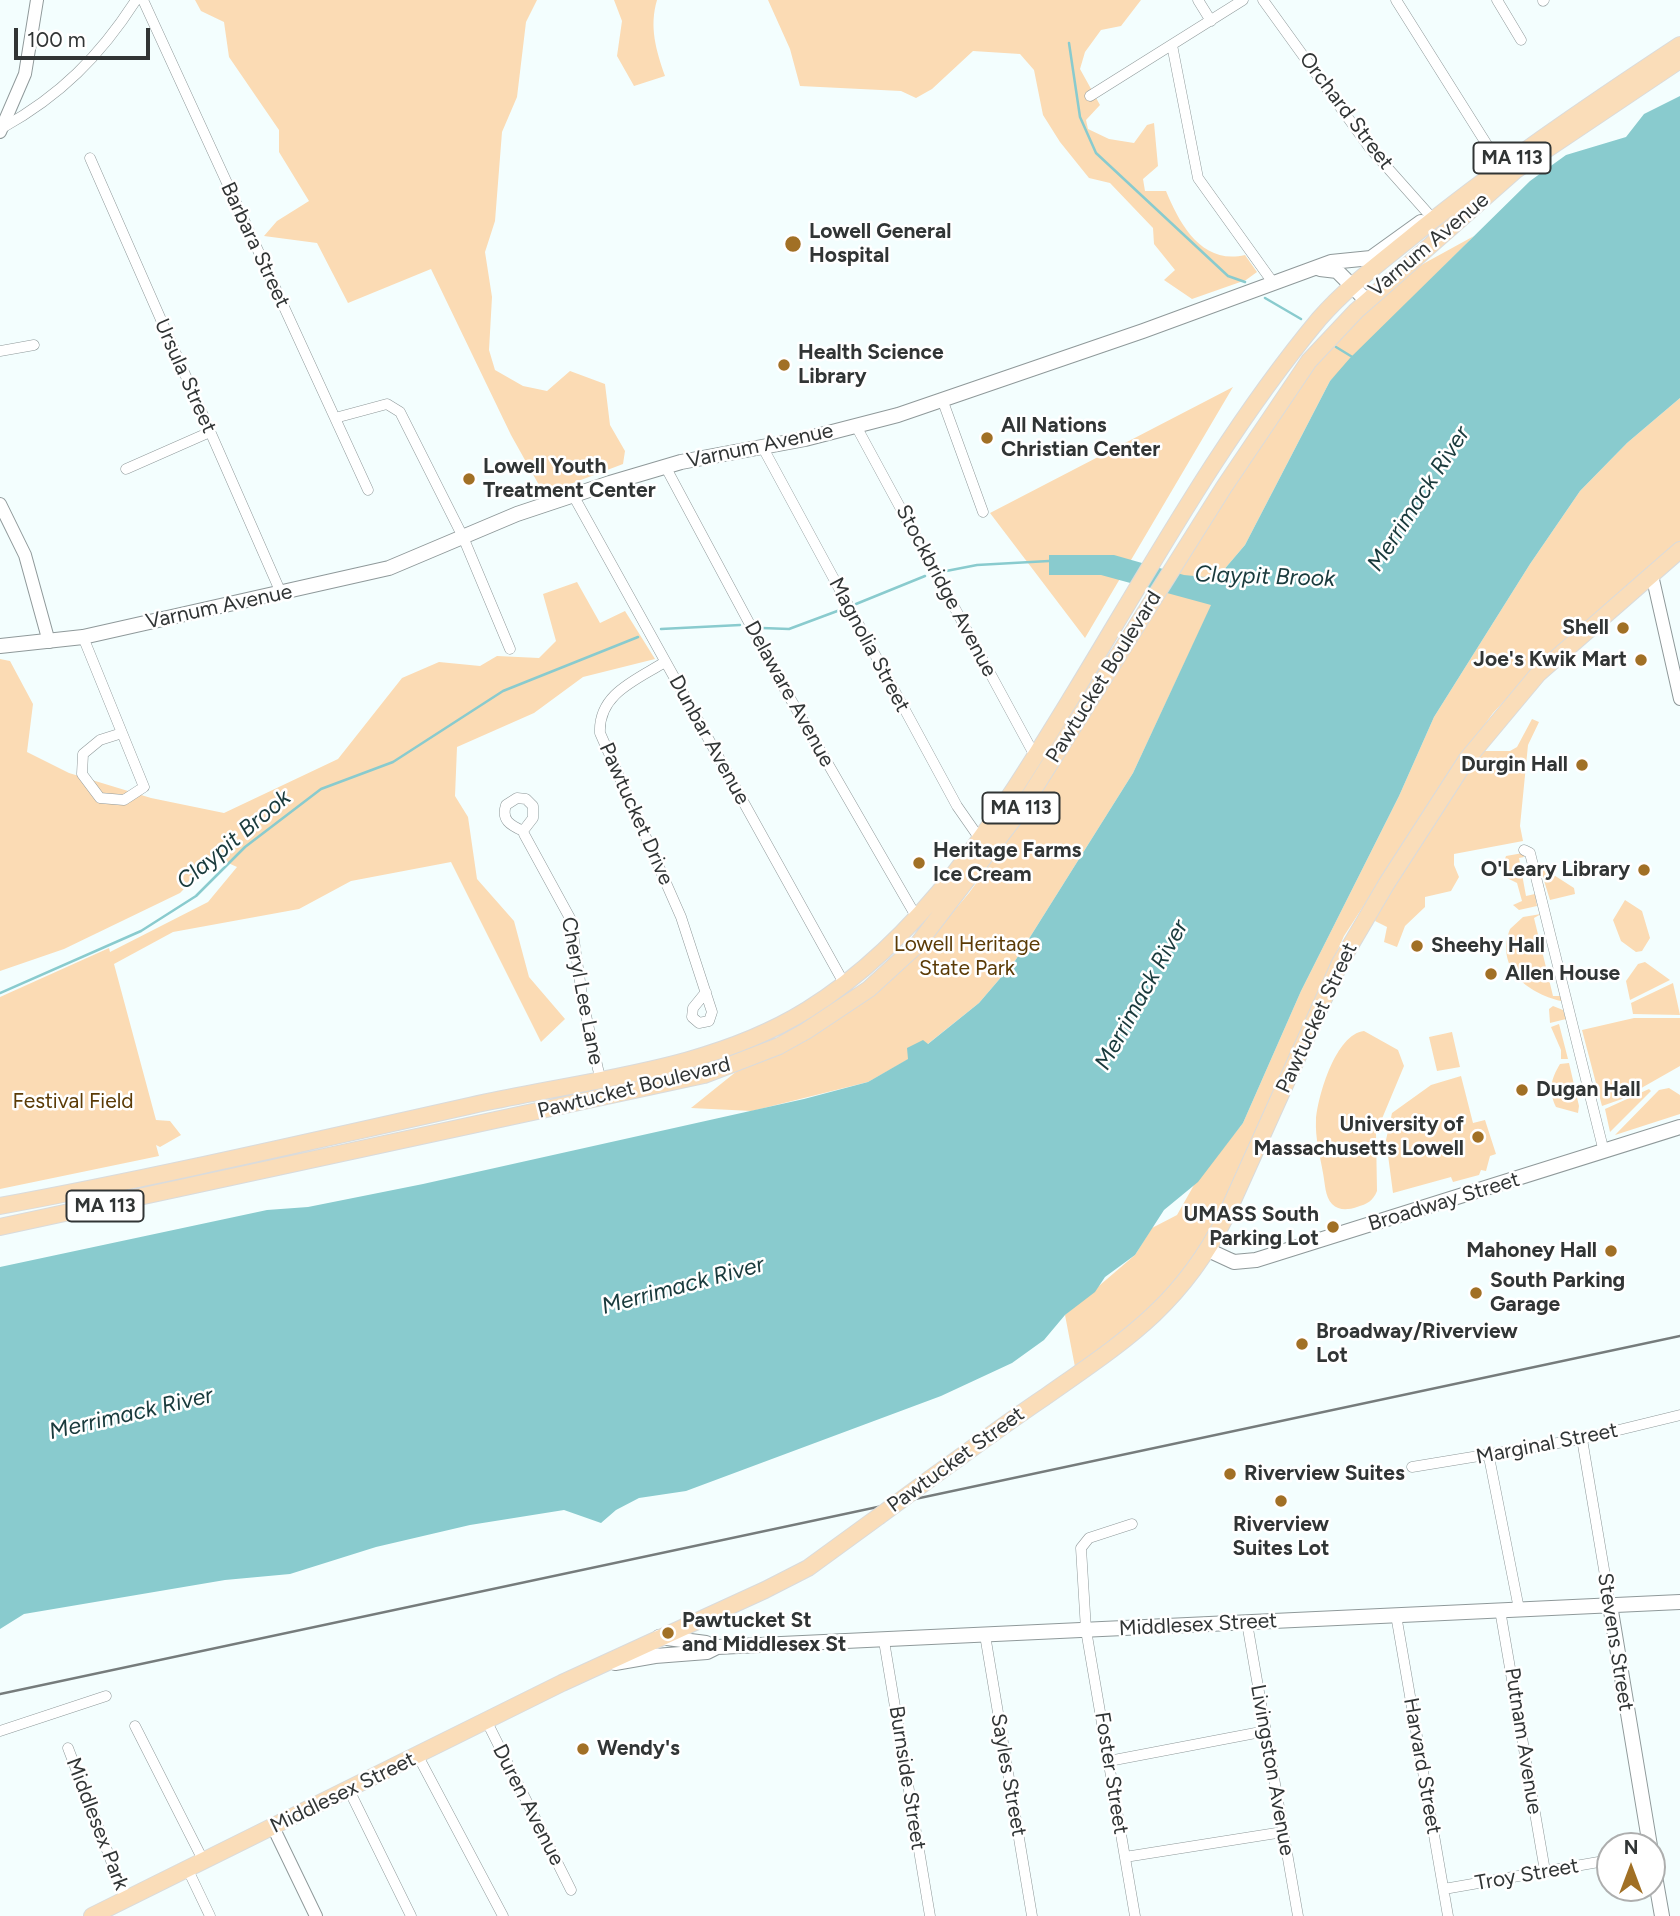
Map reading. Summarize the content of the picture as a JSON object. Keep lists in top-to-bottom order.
{
  "streets": {
    "main road": [
      "MA 113",
      "Varnum Avenue",
      "Pawtucket Boulevard",
      "Pawtucket Street",
      "Broadway Street",
      "Middlesex Street",
      "Stevens Street"
    ],
    "street": [
      "Orchard Street",
      "Barbara Street",
      "Ursula Street",
      "Stockbridge Avenue",
      "Magnolia Street",
      "Delaware Avenue",
      "Dunbar Avenue",
      "Pawtucket Drive",
      "Cheryl Lee Lane",
      "Marginal Street",
      "Putnam Avenue",
      "Harvard Street",
      "Livingston Avenue",
      "Foster Street",
      "Sayles Street",
      "Burnside Street",
      "Duren Avenue",
      "Middlesex Park",
      "Troy Street"
    ]
  },
  "crossings": [
    ["Orchard Street", "Varnum Avenue"],
    ["Varnum Avenue", "Ursula Street"],
    ["Varnum Avenue", "Stockbridge Avenue"],
    ["Varnum Avenue", "Magnolia Street"],
    ["Varnum Avenue", "Pawtucket Boulevard"],
    ["Varnum Avenue", "Delaware Avenue"],
    ["Varnum Avenue", "Dunbar Avenue"],
    ["Stockbridge Avenue", "Pawtucket Boulevard"],
    ["Magnolia Street", "Pawtucket Boulevard"],
    ["Pawtucket Boulevard", "Delaware Avenue"],
    ["Pawtucket Boulevard", "Dunbar Avenue"],
    ["Pawtucket Boulevard", "Cheryl Lee Lane"],
    ["Dunbar Avenue", "Pawtucket Drive"],
    ["Pawtucket Street", "Broadway Street"],
    ["Pawtucket Street", "Middlesex Street"],
    ["Marginal Street", "Stevens Street"],
    ["Middlesex Street", "Stevens Street"],
    ["Middlesex Street", "Putnam Avenue"],
    ["Middlesex Street", "Harvard Street"],
    ["Middlesex Street", "Livingston Avenue"],
    ["Middlesex Street", "Foster Street"],
    ["Middlesex Street", "Sayles Street"],
    ["Middlesex Street", "Burnside Street"],
    ["Middlesex Street", "Duren Avenue"],
    ["Middlesex Street", "Middlesex Park"],
    ["Putnam Avenue", "Troy Street"],
    ["Harvard Street", "Troy Street"]
  ],
  "water": ["Merrimack River", "Claypit Brook"],
  "parks": ["Lowell Heritage State Park", "Festival Field"],
  "places": [
    "Lowell General Hospital",
    "Health Science Library",
    "All Nations Christian Center",
    "Lowell Youth Treatment Center",
    "Shell",
    "Joe's Kwik Mart",
    "Durgin Hall",
    "Heritage Farms Ice Cream",
    "O'Leary Library",
    "Sheehy Hall",
    "Allen House",
    "Dugan Hall",
    "University of Massachusetts Lowell",
    "UMASS South Parking Lot",
    "Mahoney Hall",
    "South Parking Garage",
    "Broadway/Riverview Lot",
    "Riverview Suites",
    "Riverview Suites Lot",
    "Pawtucket St and Middlesex St",
    "Wendy's"
  ],
  "scale_bar": "100 m",
  "north": "top"
}
